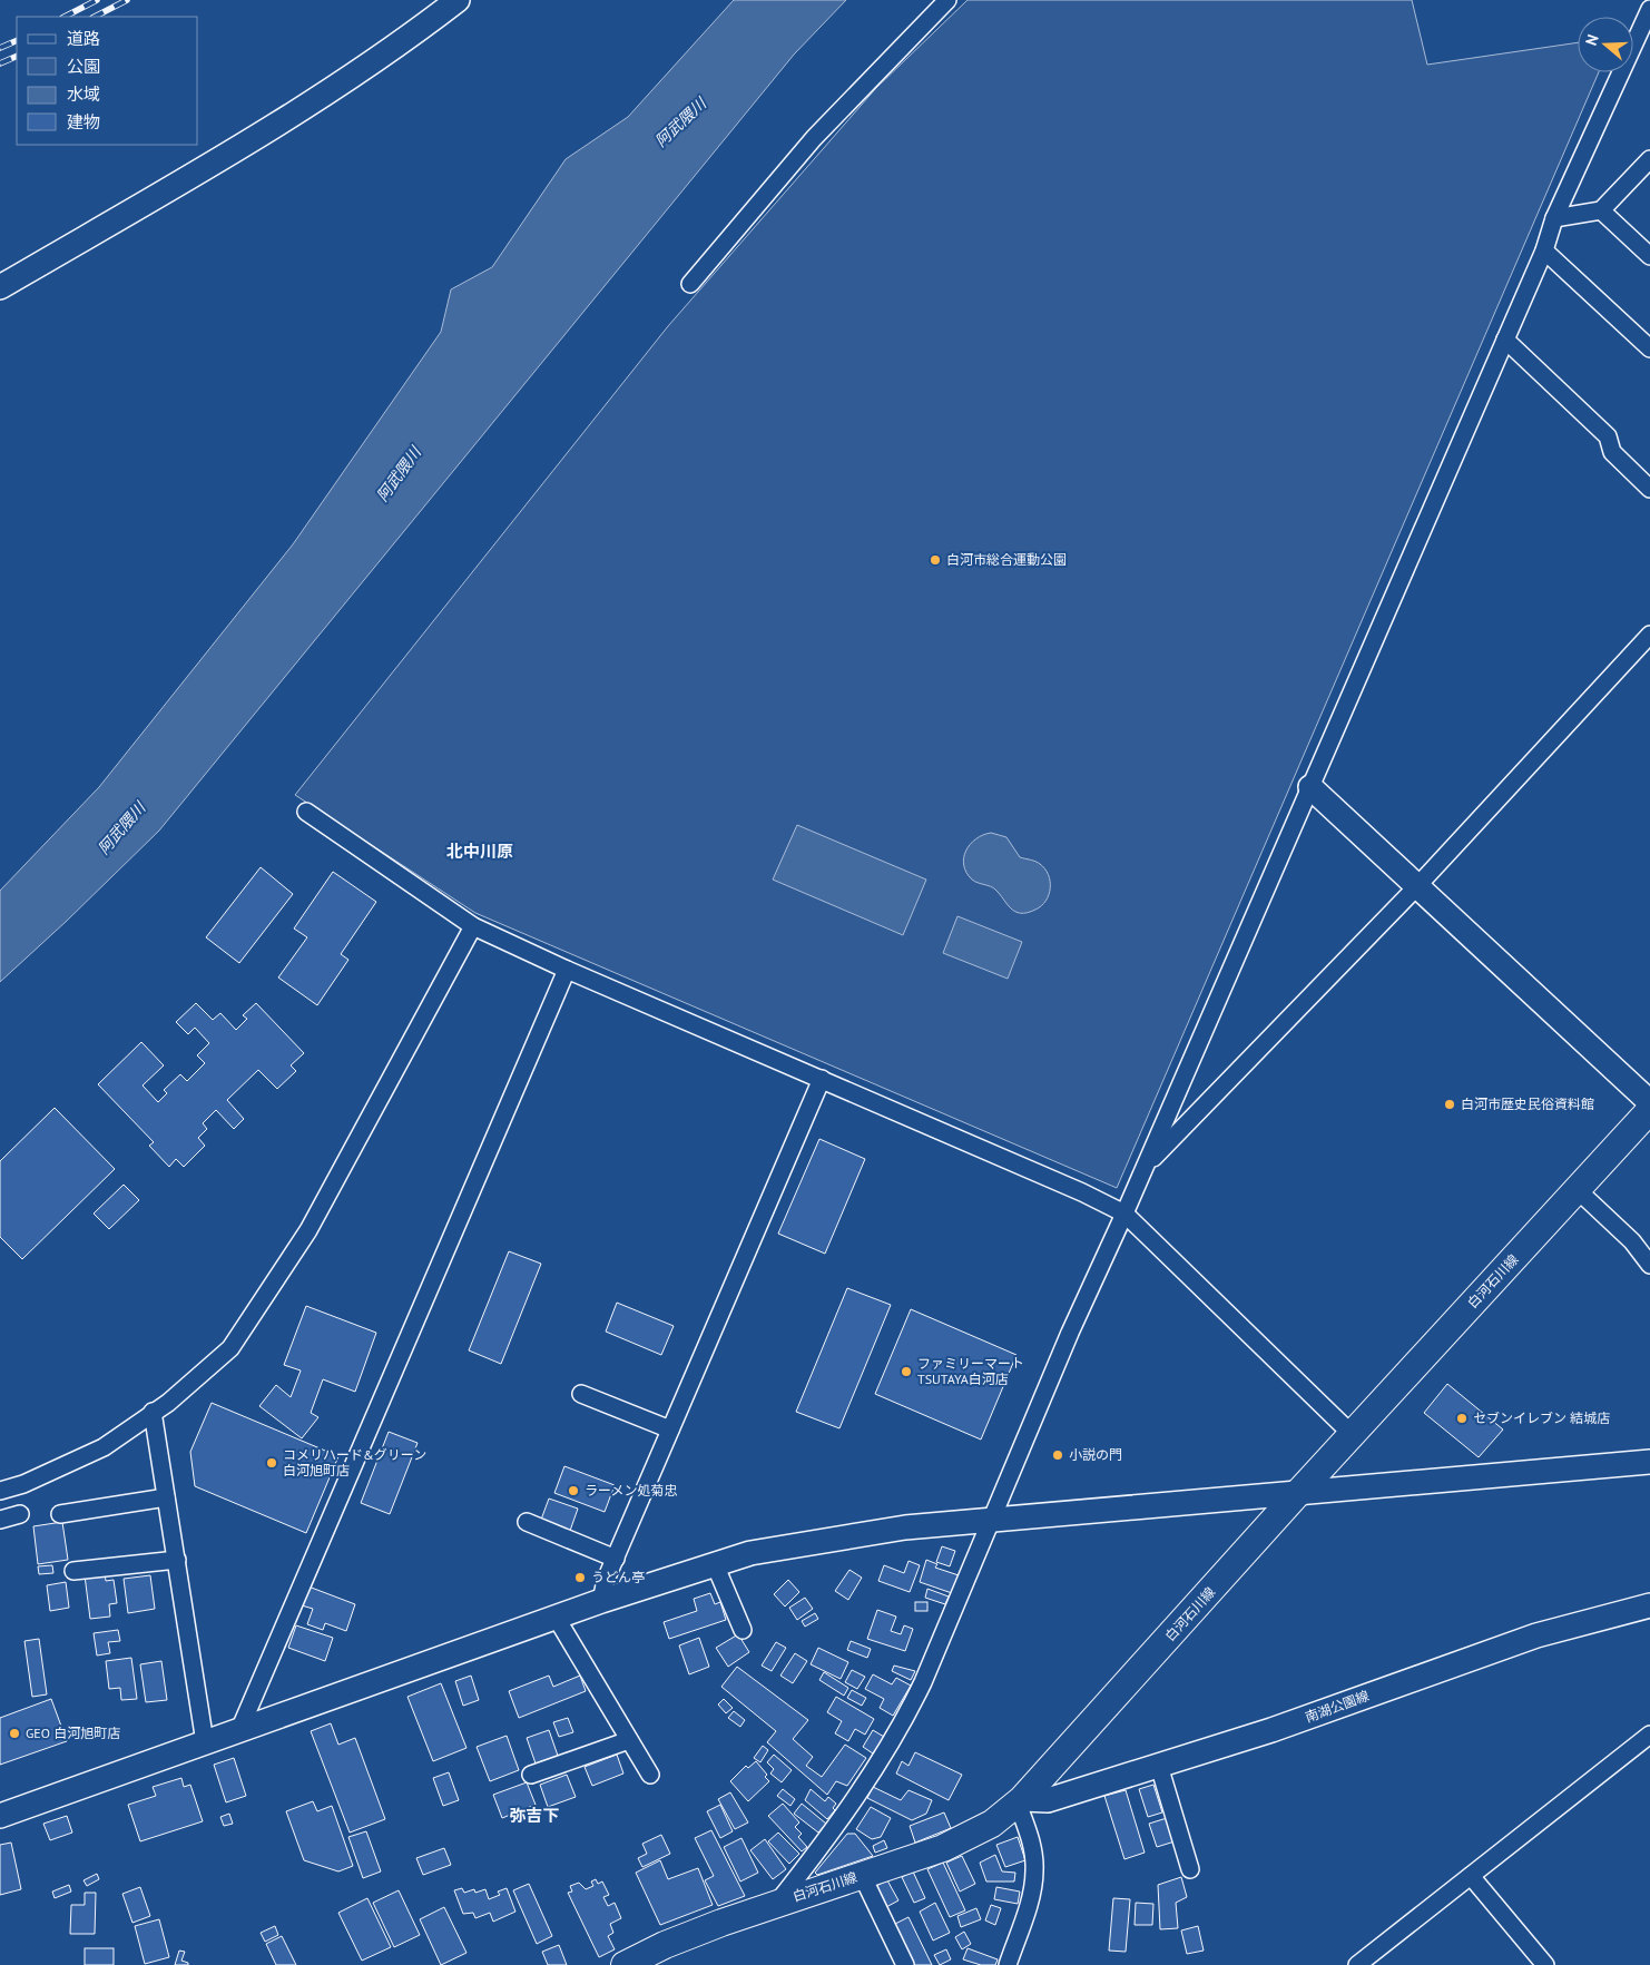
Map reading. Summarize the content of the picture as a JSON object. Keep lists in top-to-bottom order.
{
  "streets": {
    "main road": ["白河石川線"],
    "street": ["南湖公園線"]
  },
  "crossings": [
    ["白河石川線", "南湖公園線"]
  ],
  "districts": ["北中川原", "弥吉下"],
  "water": ["阿武隈川"],
  "places": [
    "白河市総合運動公園",
    "白河市歴史民俗資料館",
    "ファミリーマート TSUTAYA白河店",
    "セブンイレブン 結城店",
    "小説の門",
    "コメリハード&グリーン 白河旭町店",
    "ラーメン処菊忠",
    "うどん亭",
    "GEO 白河旭町店"
  ],
  "legend": [
    "道路",
    "公園",
    "水域",
    "建物"
  ],
  "north": "left"
}
